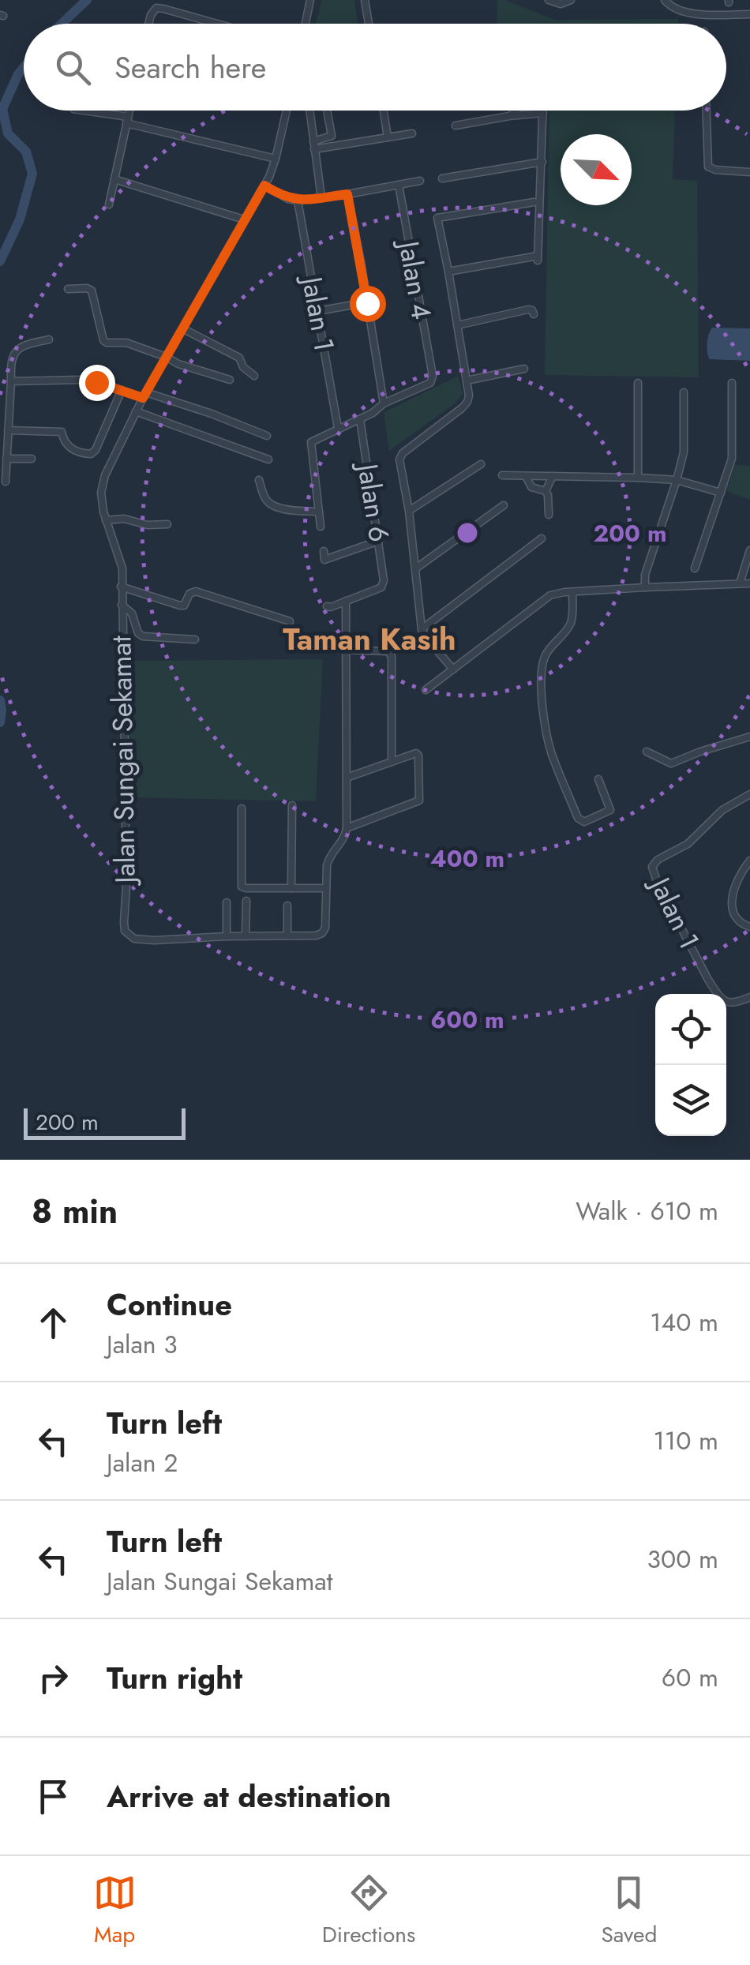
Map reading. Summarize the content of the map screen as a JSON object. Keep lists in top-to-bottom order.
{
  "streets": {
    "street": [
      "Jalan 4",
      "Jalan 1",
      "Jalan 6",
      "Jalan Sungai Sekamat"
    ]
  },
  "crossings": [
    ["Jalan 6", "Jalan Sungai Sekamat"]
  ],
  "districts": ["Taman Kasih"],
  "scale_bar": "200 m",
  "north": "bottom right",
  "page": {
    "search": "Search here",
    "scale": "200 m",
    "heading": ["8 min", "Walk · 610 m"],
    "list": [
      ["Continue", "Jalan 3", "140 m"],
      ["Turn left", "Jalan 2", "110 m"],
      ["Turn left", "Jalan Sungai Sekamat", "300 m"],
      ["Turn right", "60 m"],
      "Arrive at destination"
    ],
    "nav": ["Map", "Directions", "Saved"]
  },
  "rings": ["200 m", "400 m", "600 m"]
}
